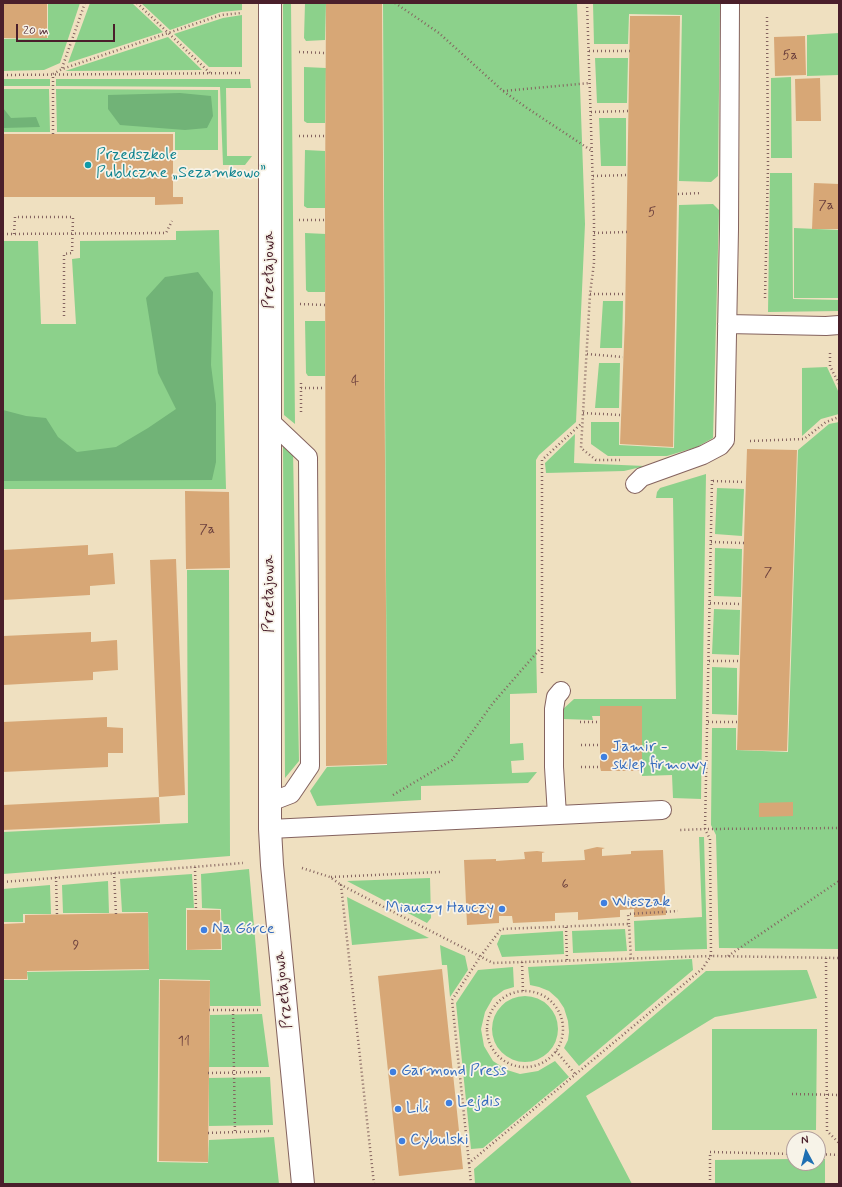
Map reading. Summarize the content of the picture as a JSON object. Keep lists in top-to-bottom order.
{
  "streets": {
    "street": ["Przełajowa"]
  },
  "places": [
    "Przedszkole Publiczne „Sezamkowo”",
    "Jamir - sklep firmowy",
    "Wieszak",
    "Miauczy Hauczy",
    "Na Górce",
    "Garmond Press",
    "Lejdis",
    "Lili",
    "Cybulski"
  ],
  "house_numbers": [
    "5a",
    "7a",
    "5",
    "4",
    "7a",
    "7",
    "6",
    "9",
    "11"
  ],
  "scale_bar": "20 m",
  "north": "top"
}
